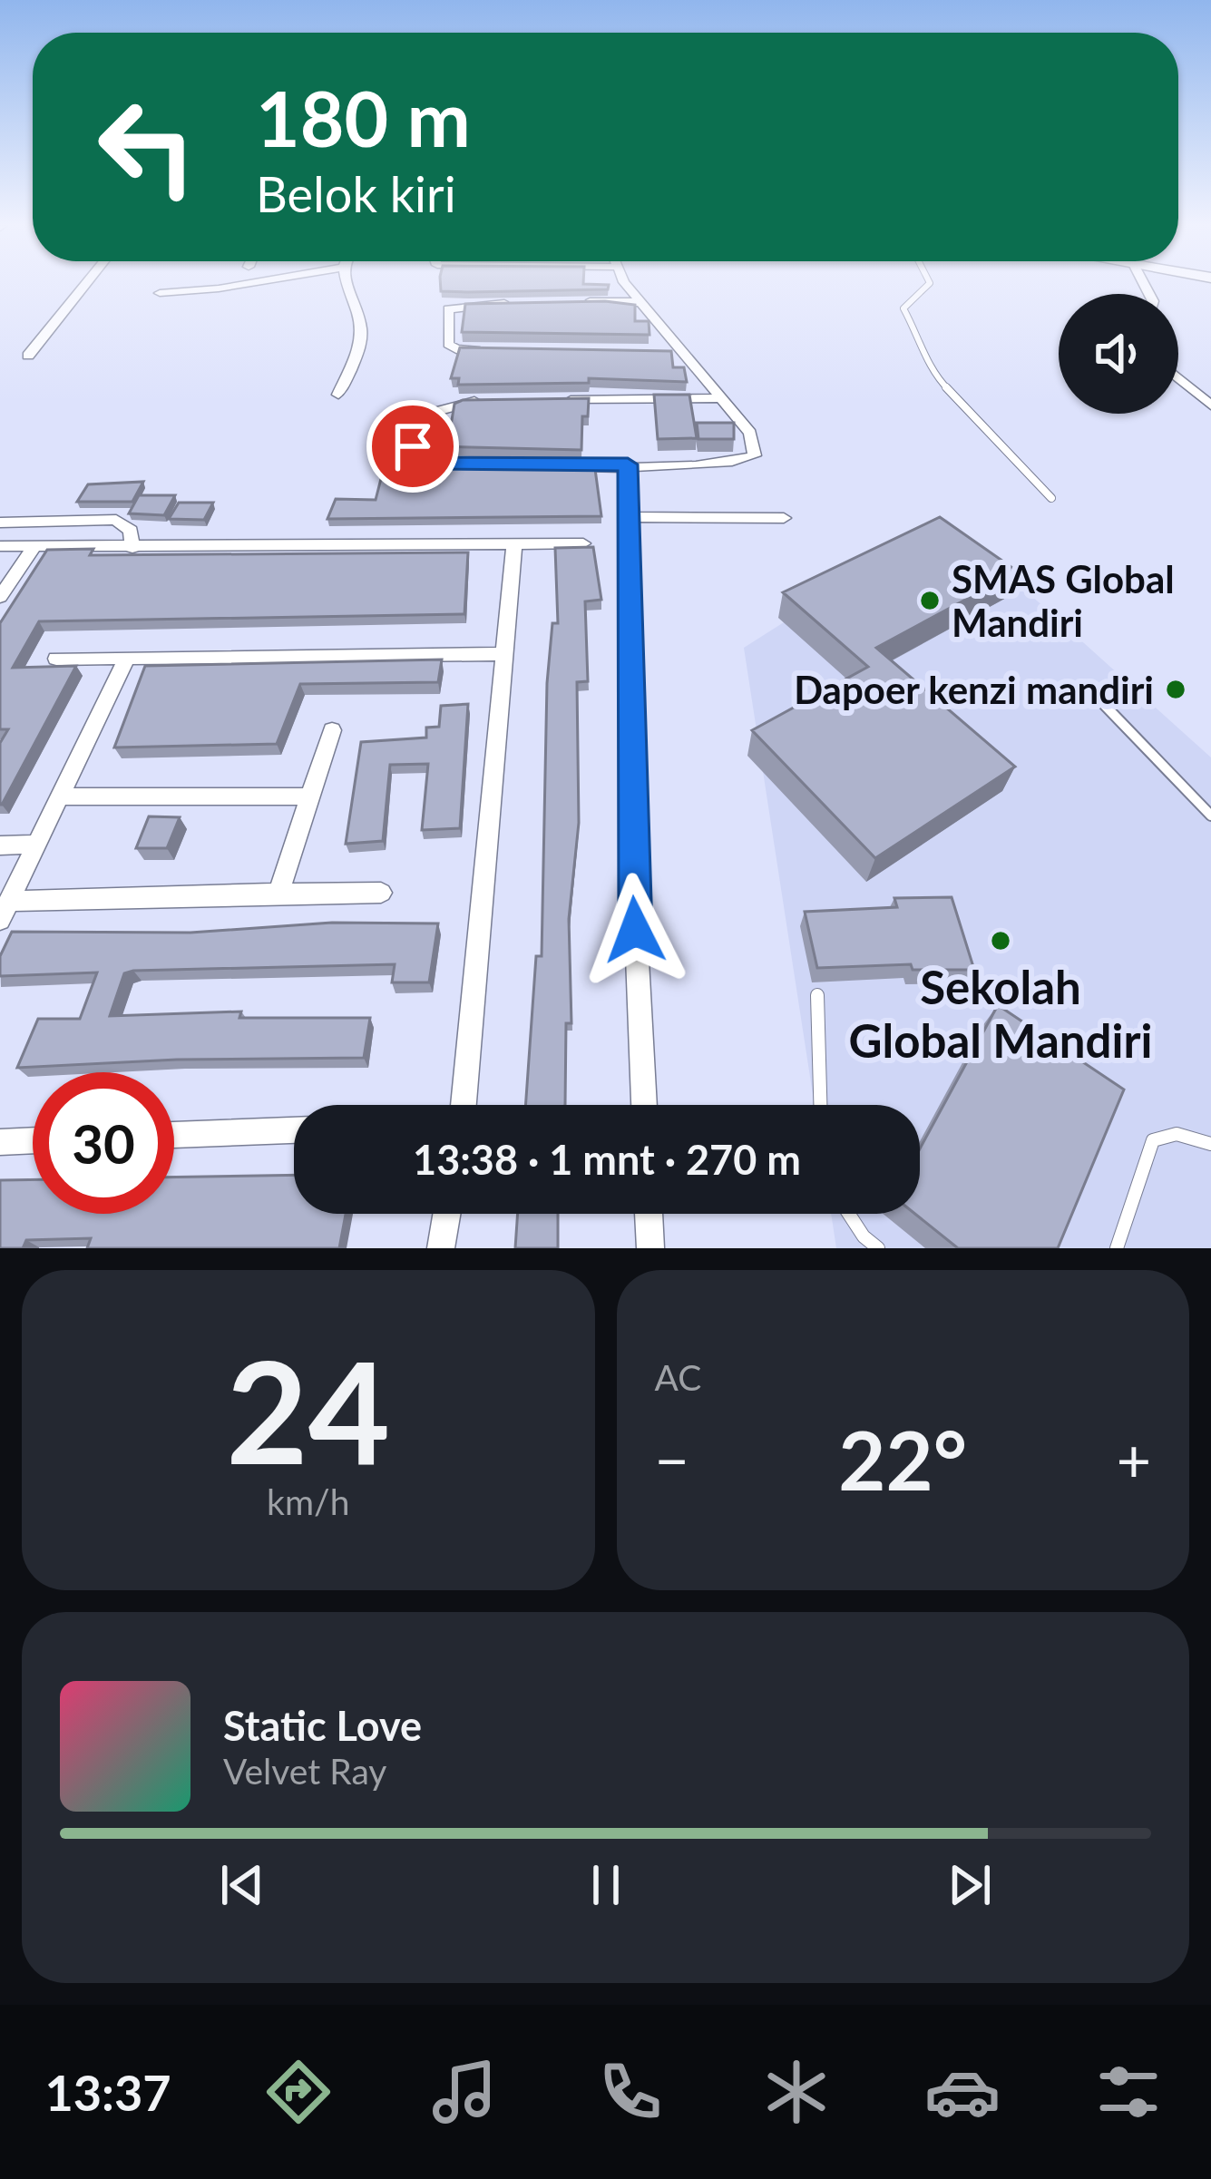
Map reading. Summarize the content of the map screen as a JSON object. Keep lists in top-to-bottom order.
{
  "places": ["SMAS Global Mandiri", "Dapoer kenzi mandiri", "Sekolah Global Mandiri"],
  "page": {
    "turn": ["180 m", "Belok kiri"],
    "limit": "30",
    "trip": "13:38 · 1 mnt · 270 m",
    "tile": [
      ["24", "km/h"],
      "AC"
    ],
    "heat": ["−", "22°", "+"],
    "song": ["Static Love", "Velvet Ray"],
    "tabs": "13:37"
  }
}
